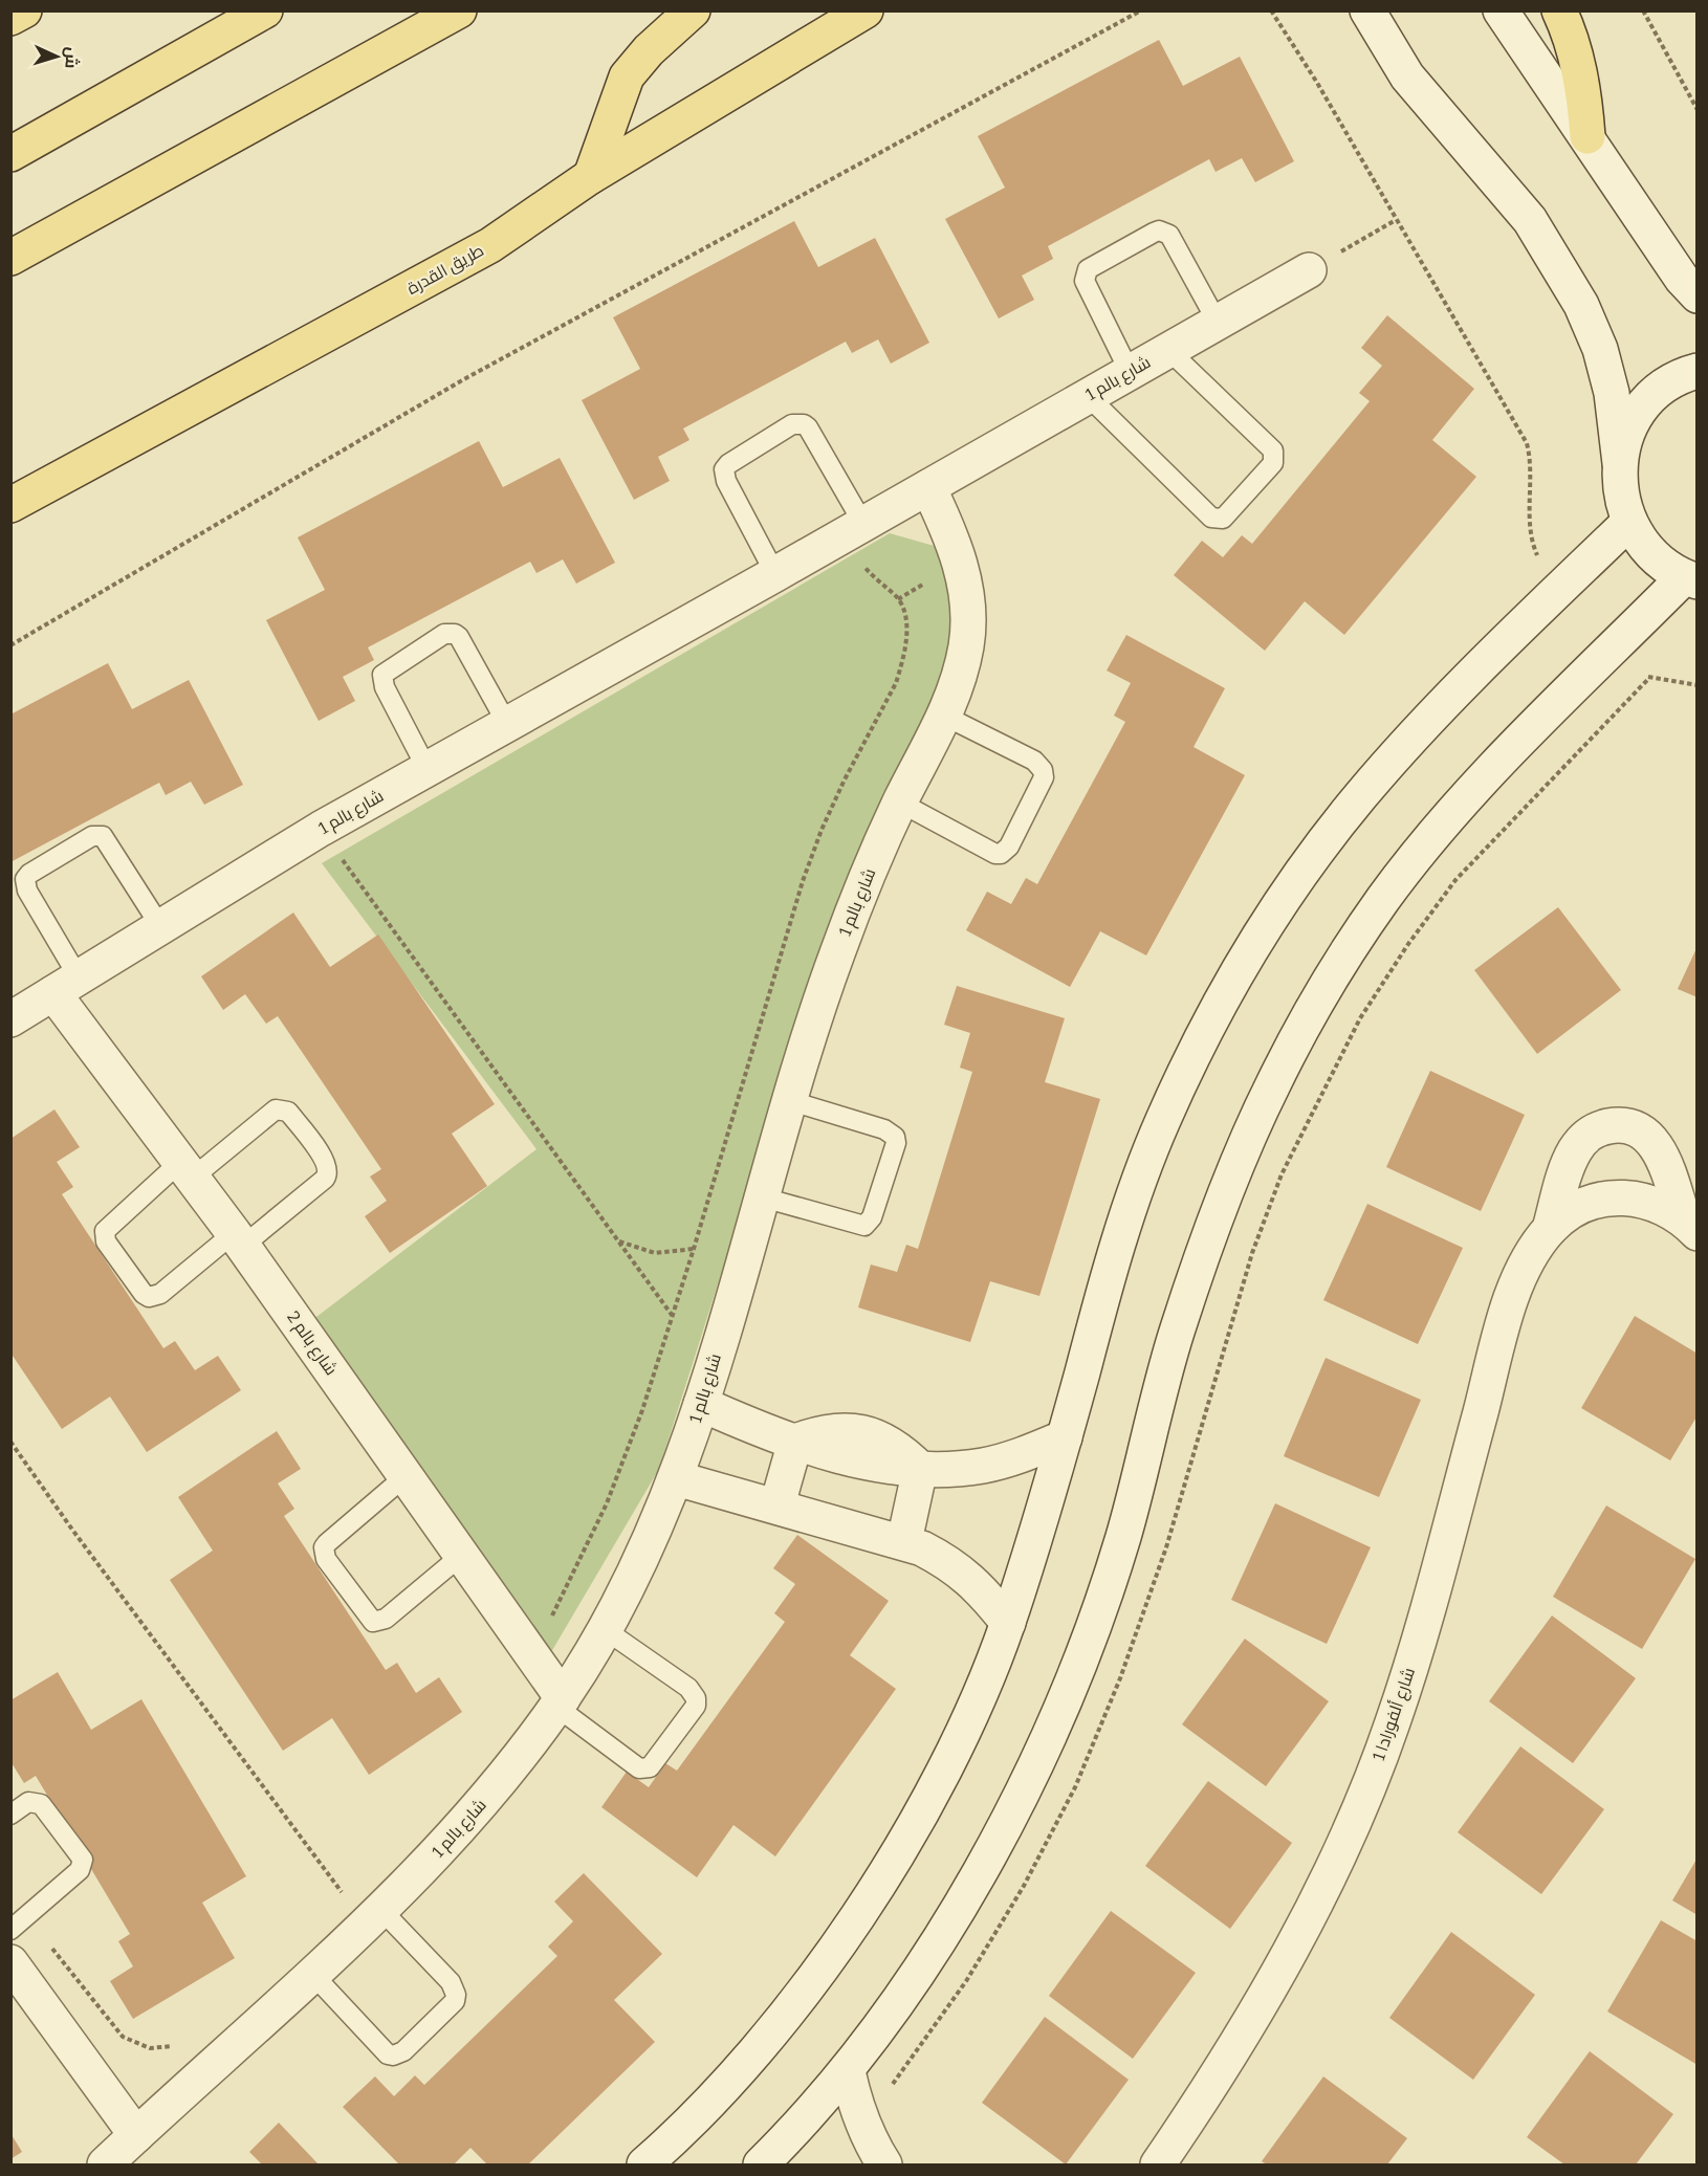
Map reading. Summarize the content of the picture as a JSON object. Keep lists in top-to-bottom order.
{
  "streets": {
    "main road": ["طريق القدرة"],
    "street": ["شارع بالم 1", "شارع بالم 2", "شارع ألفورادا 1"]
  },
  "crossings": [
    ["شارع بالم 1", "شارع بالم 2"]
  ],
  "north": "right"
}
